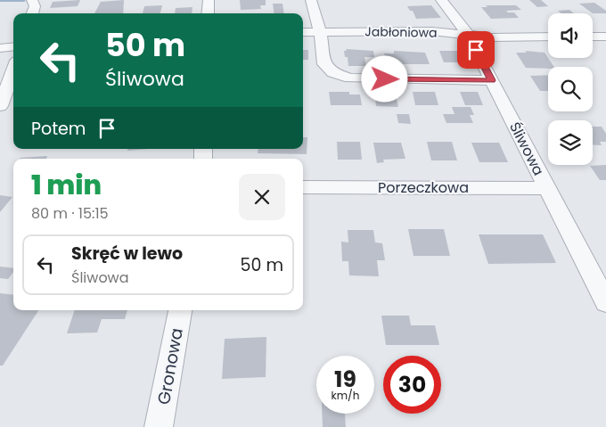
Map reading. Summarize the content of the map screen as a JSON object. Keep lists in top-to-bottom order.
{
  "streets": {
    "street": [
      "Jabłoniowa",
      "Śliwowa",
      "Porzeczkowa",
      "Gronowa"
    ]
  },
  "crossings": [
    ["Jabłoniowa", "Śliwowa"],
    ["Śliwowa", "Porzeczkowa"]
  ],
  "page": {
    "turn": ["50 m", "Śliwowa"],
    "then": "Potem",
    "heading": ["1 min", "80 m · 15:15"],
    "list": [
      {
        "name": "Skręć w lewo",
        "note": "Śliwowa",
        "value": "50 m"
      }
    ],
    "speed": "19 km/h",
    "limit": "30"
  }
}
